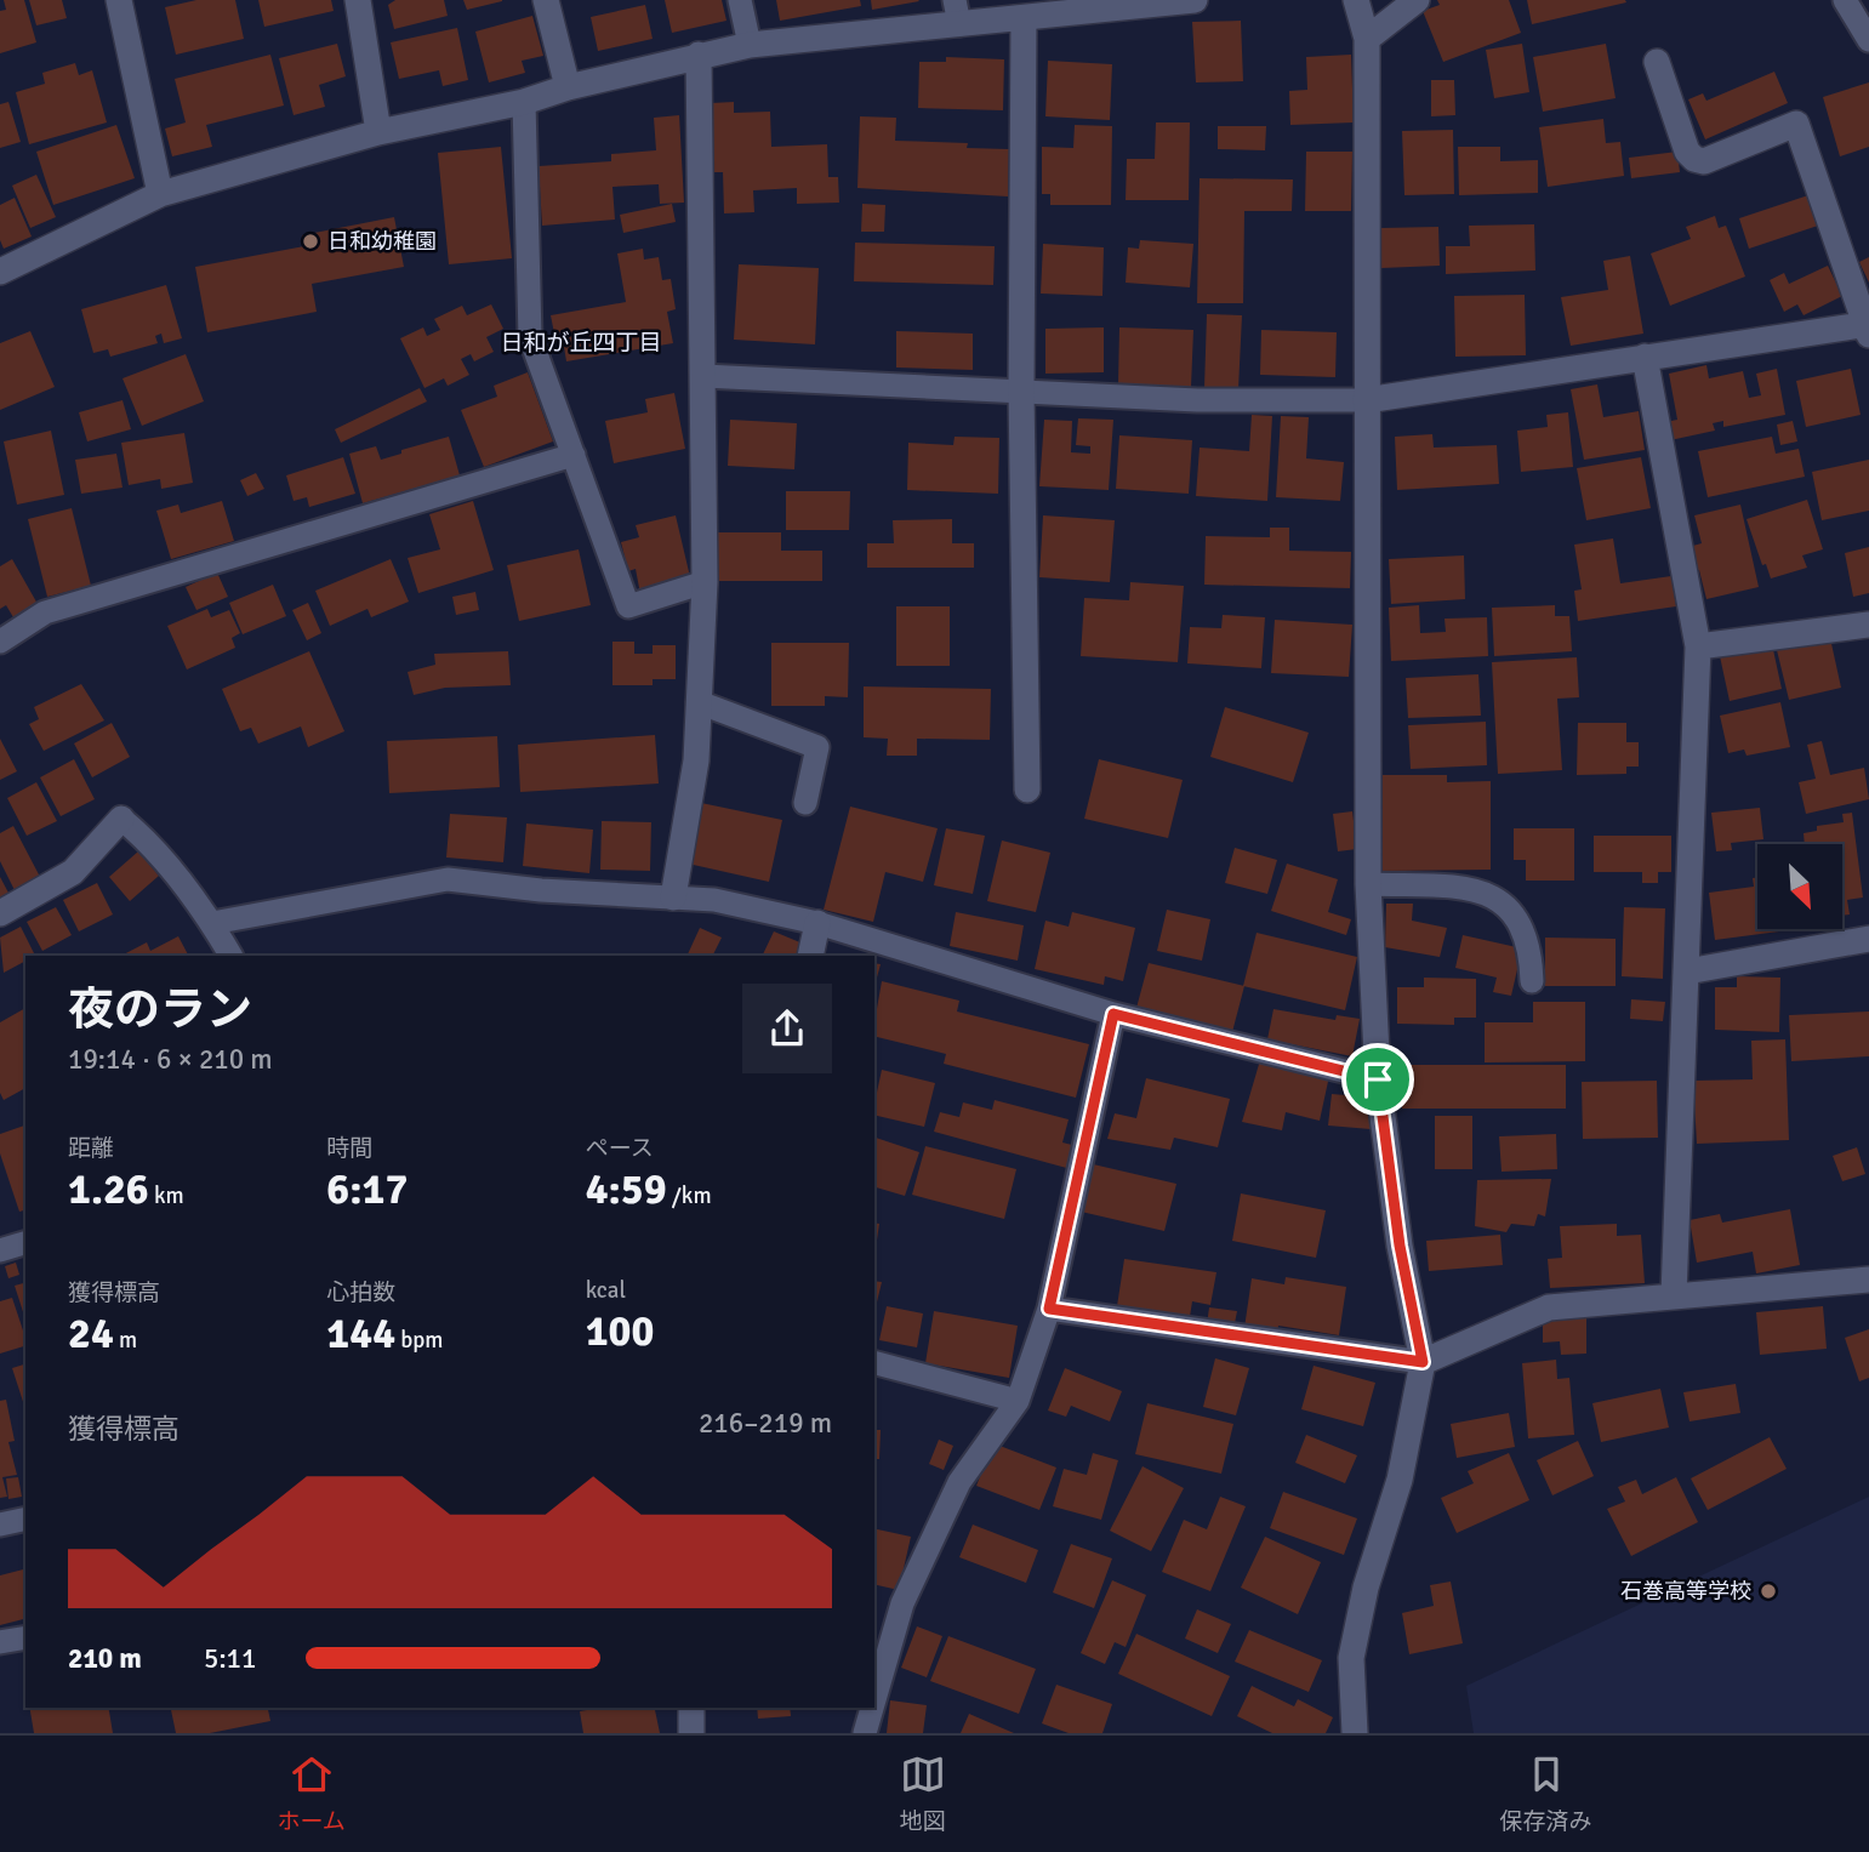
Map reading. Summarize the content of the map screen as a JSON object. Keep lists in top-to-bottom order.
{
  "districts": ["日和が丘四丁目"],
  "places": ["日和幼稚園", "石巻高等学校"],
  "north": "bottom right",
  "page": {
    "heading": ["夜のラン", "19:14 · 6 × 210 m"],
    "stats": [
      ["距離", "1.26 km"],
      ["時間", "6:17"],
      ["ペース", "4:59 /km"],
      ["獲得標高", "24 m"],
      ["心拍数", "144 bpm"],
      ["kcal", "100"]
    ],
    "chart": ["獲得標高", "216–219 m"],
    "list": [
      {
        "name": "210 m",
        "note": "5:11"
      }
    ],
    "tabs": ["ホーム", "地図", "保存済み"]
  }
}
